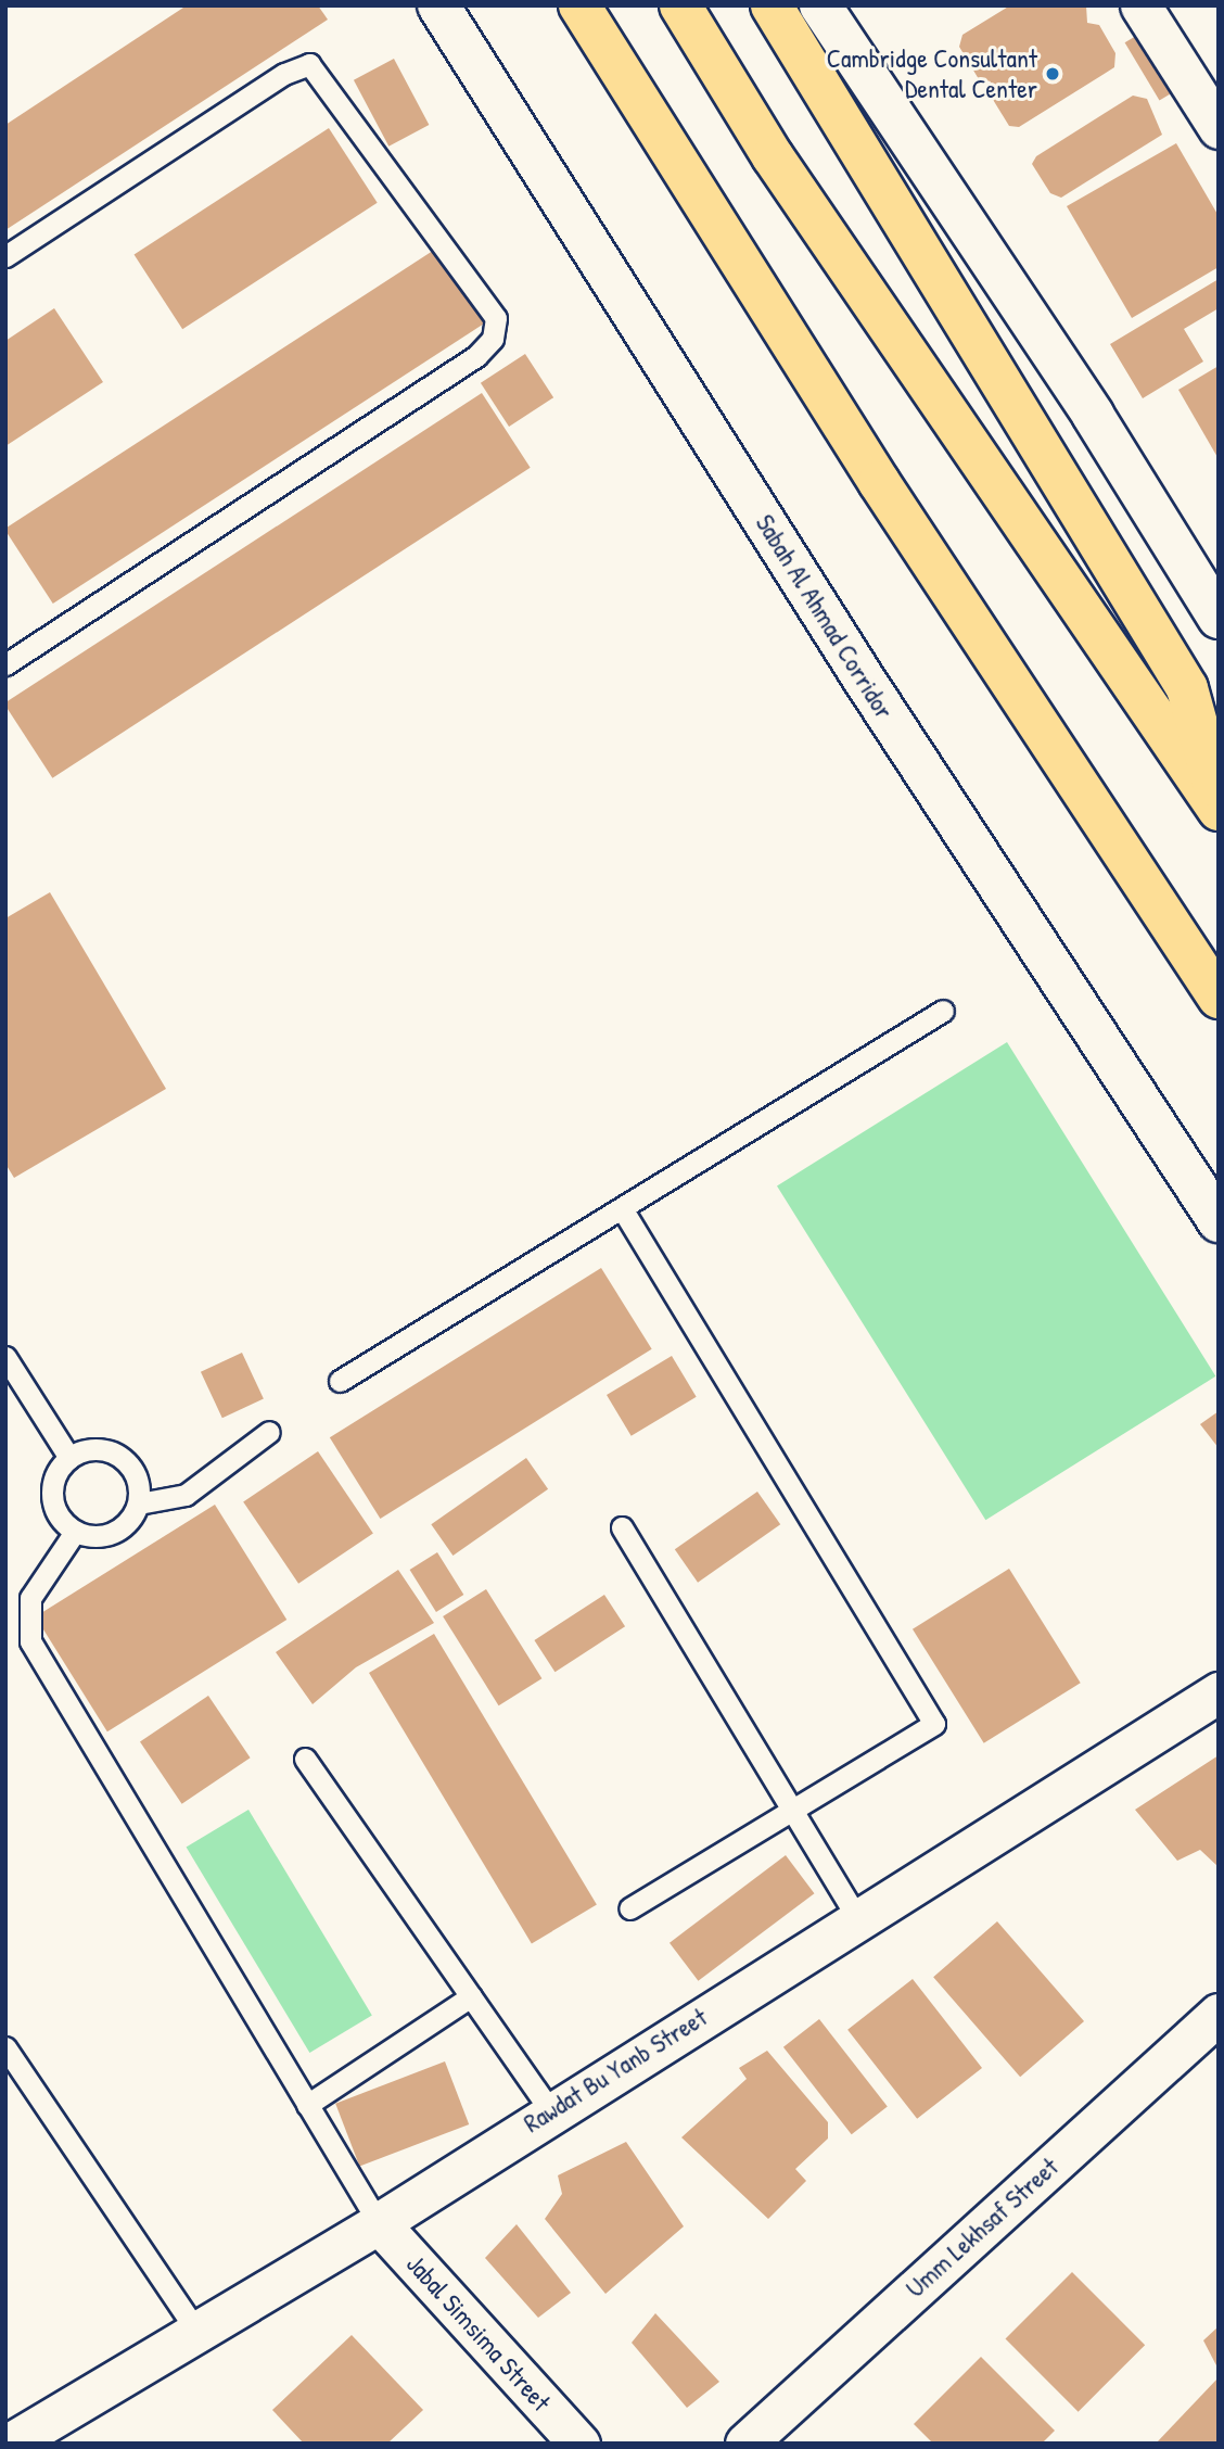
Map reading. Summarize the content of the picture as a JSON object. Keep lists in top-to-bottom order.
{
  "streets": {
    "street": [
      "Sabah Al Ahmad Corridor",
      "Rawdat Bu Yanb Street",
      "Umm Lekhsaf Street",
      "Jabal Simsima Street"
    ]
  },
  "crossings": [
    ["Rawdat Bu Yanb Street", "Jabal Simsima Street"]
  ],
  "places": ["Cambridge Consultant Dental Center"]
}
